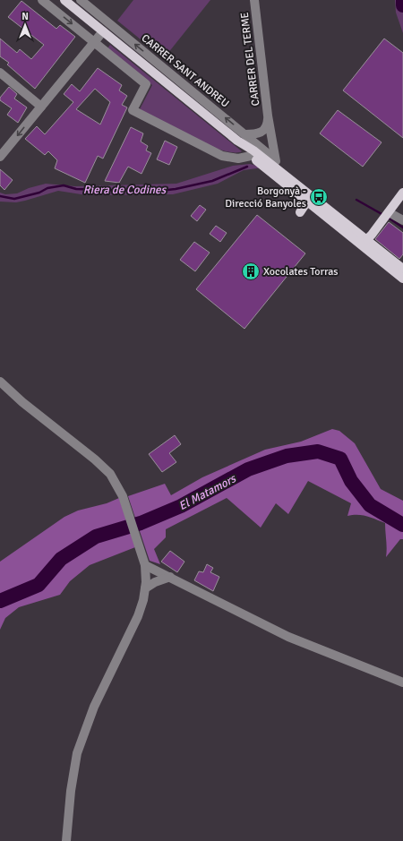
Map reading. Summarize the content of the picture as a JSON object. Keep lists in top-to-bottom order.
{
  "streets": {
    "street": ["CARRER DEL TERME", "CARRER SANT ANDREU"]
  },
  "crossings": [
    ["CARRER DEL TERME", "CARRER SANT ANDREU"]
  ],
  "one_way": ["CARRER SANT ANDREU"],
  "water": ["Riera de Codines", "El Matamors"],
  "places": {
    "bus stop": ["Borgonyà - Direcció Banyoles"],
    "building": ["Xocolates Torras"]
  },
  "north": "top"
}
